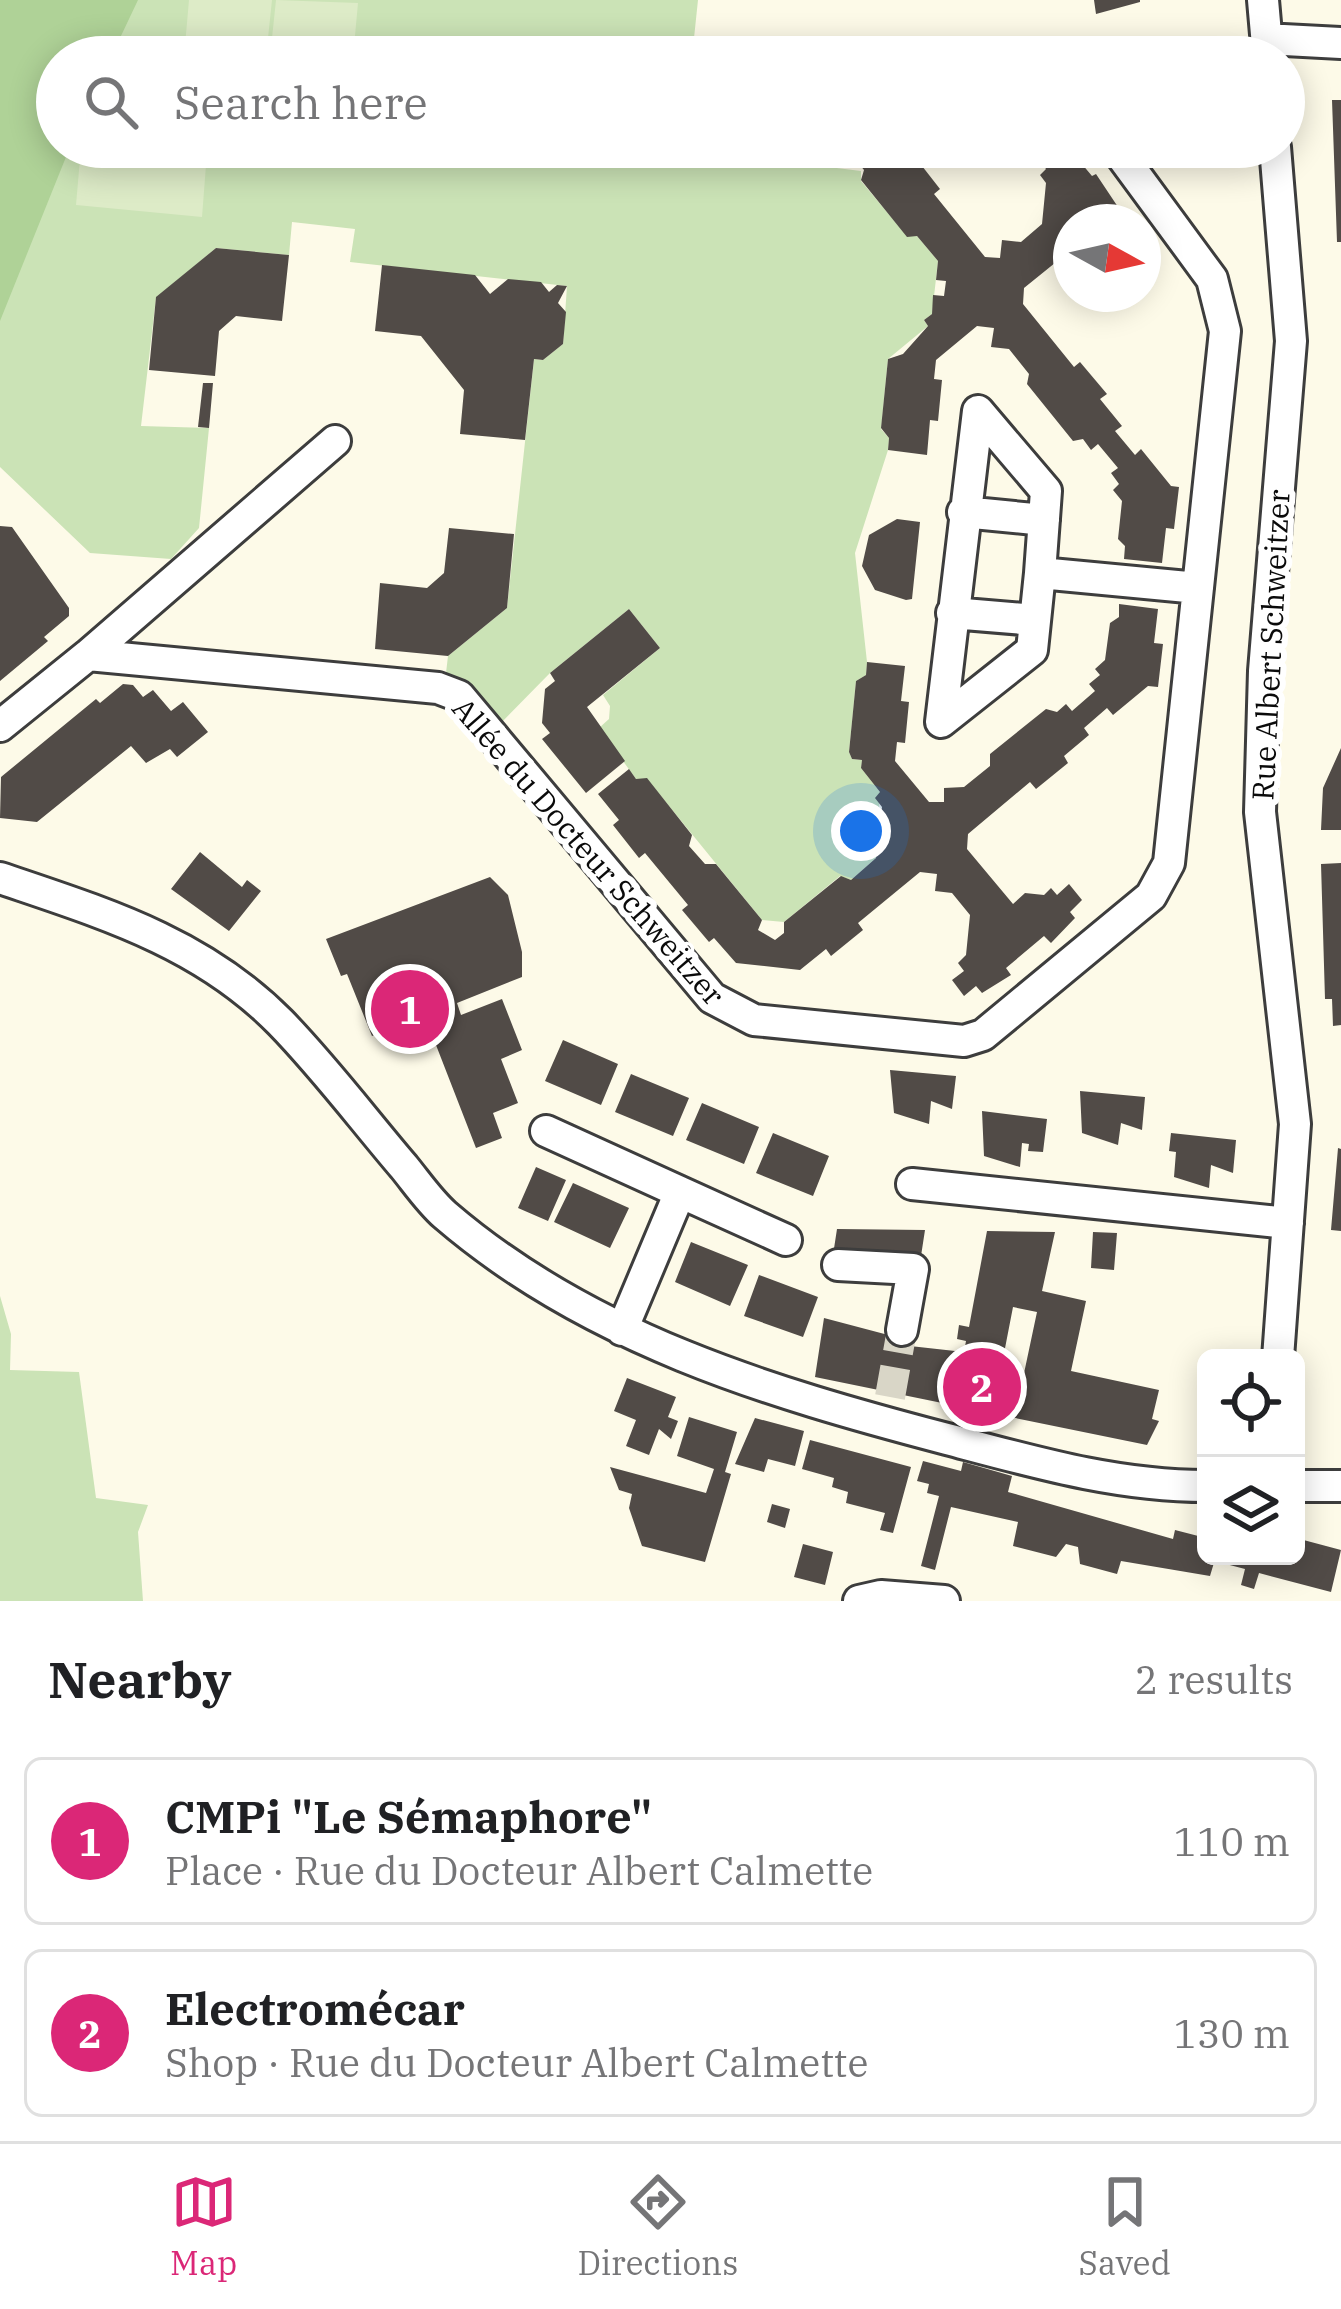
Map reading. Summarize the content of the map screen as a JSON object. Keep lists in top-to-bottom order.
{
  "streets": {
    "street": ["Rue Albert Schweitzer", "Allée du Docteur Schweitzer"]
  },
  "north": "right",
  "page": {
    "search": "Search here",
    "pins": ["1", "2"],
    "heading": ["Nearby", "2 results"],
    "list": [
      {
        "mark": "1",
        "name": "CMPi \"Le Sémaphore\"",
        "note": "Place · Rue du Docteur Albert Calmette",
        "value": "110 m"
      },
      {
        "mark": "2",
        "name": "Electromécar",
        "note": "Shop · Rue du Docteur Albert Calmette",
        "value": "130 m"
      }
    ],
    "nav": ["Map", "Directions", "Saved"]
  }
}
